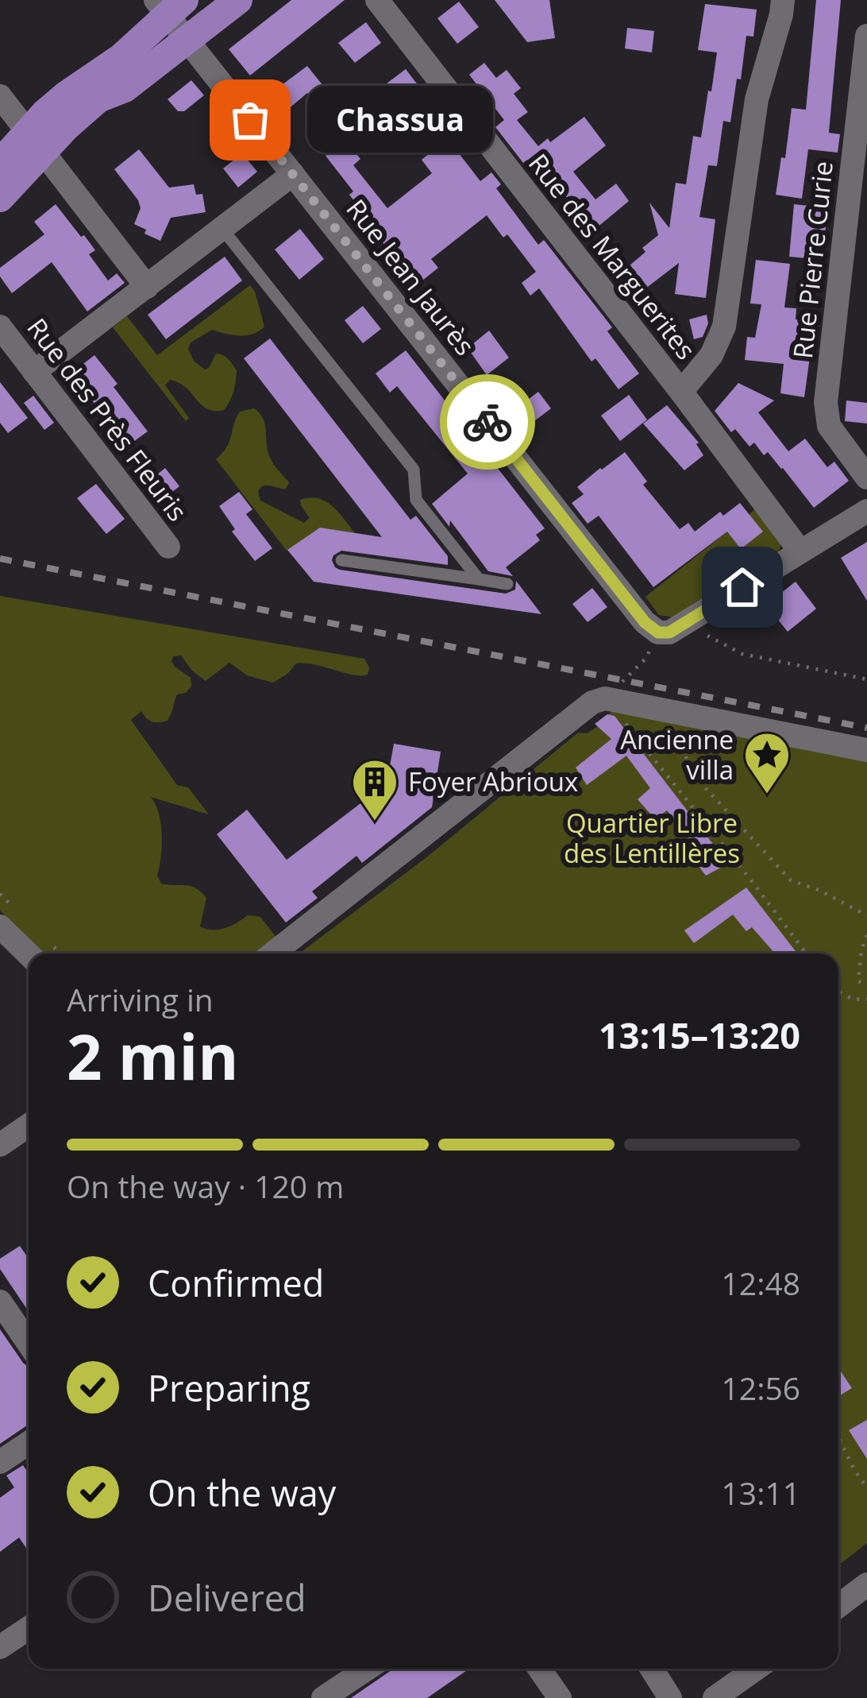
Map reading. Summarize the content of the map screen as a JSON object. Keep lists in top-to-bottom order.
{
  "streets": {
    "street": [
      "Rue des Marguerites",
      "Rue Pierre Curie",
      "Rue Jean Jaurès",
      "Rue des Près Fleuris"
    ]
  },
  "parks": ["Quartier Libre des Lentillères"],
  "places": {
    "other": ["Chassua"],
    "place": ["Ancienne villa"],
    "building": ["Foyer Abrioux"]
  },
  "page": {
    "bubble": "Chassua",
    "heading": ["2 min", "Arriving in", "13:15–13:20"],
    "bar": "On the way · 120 m",
    "list": [
      ["Confirmed", "12:48"],
      ["Preparing", "12:56"],
      ["On the way", "13:11"],
      "Delivered"
    ]
  }
}
